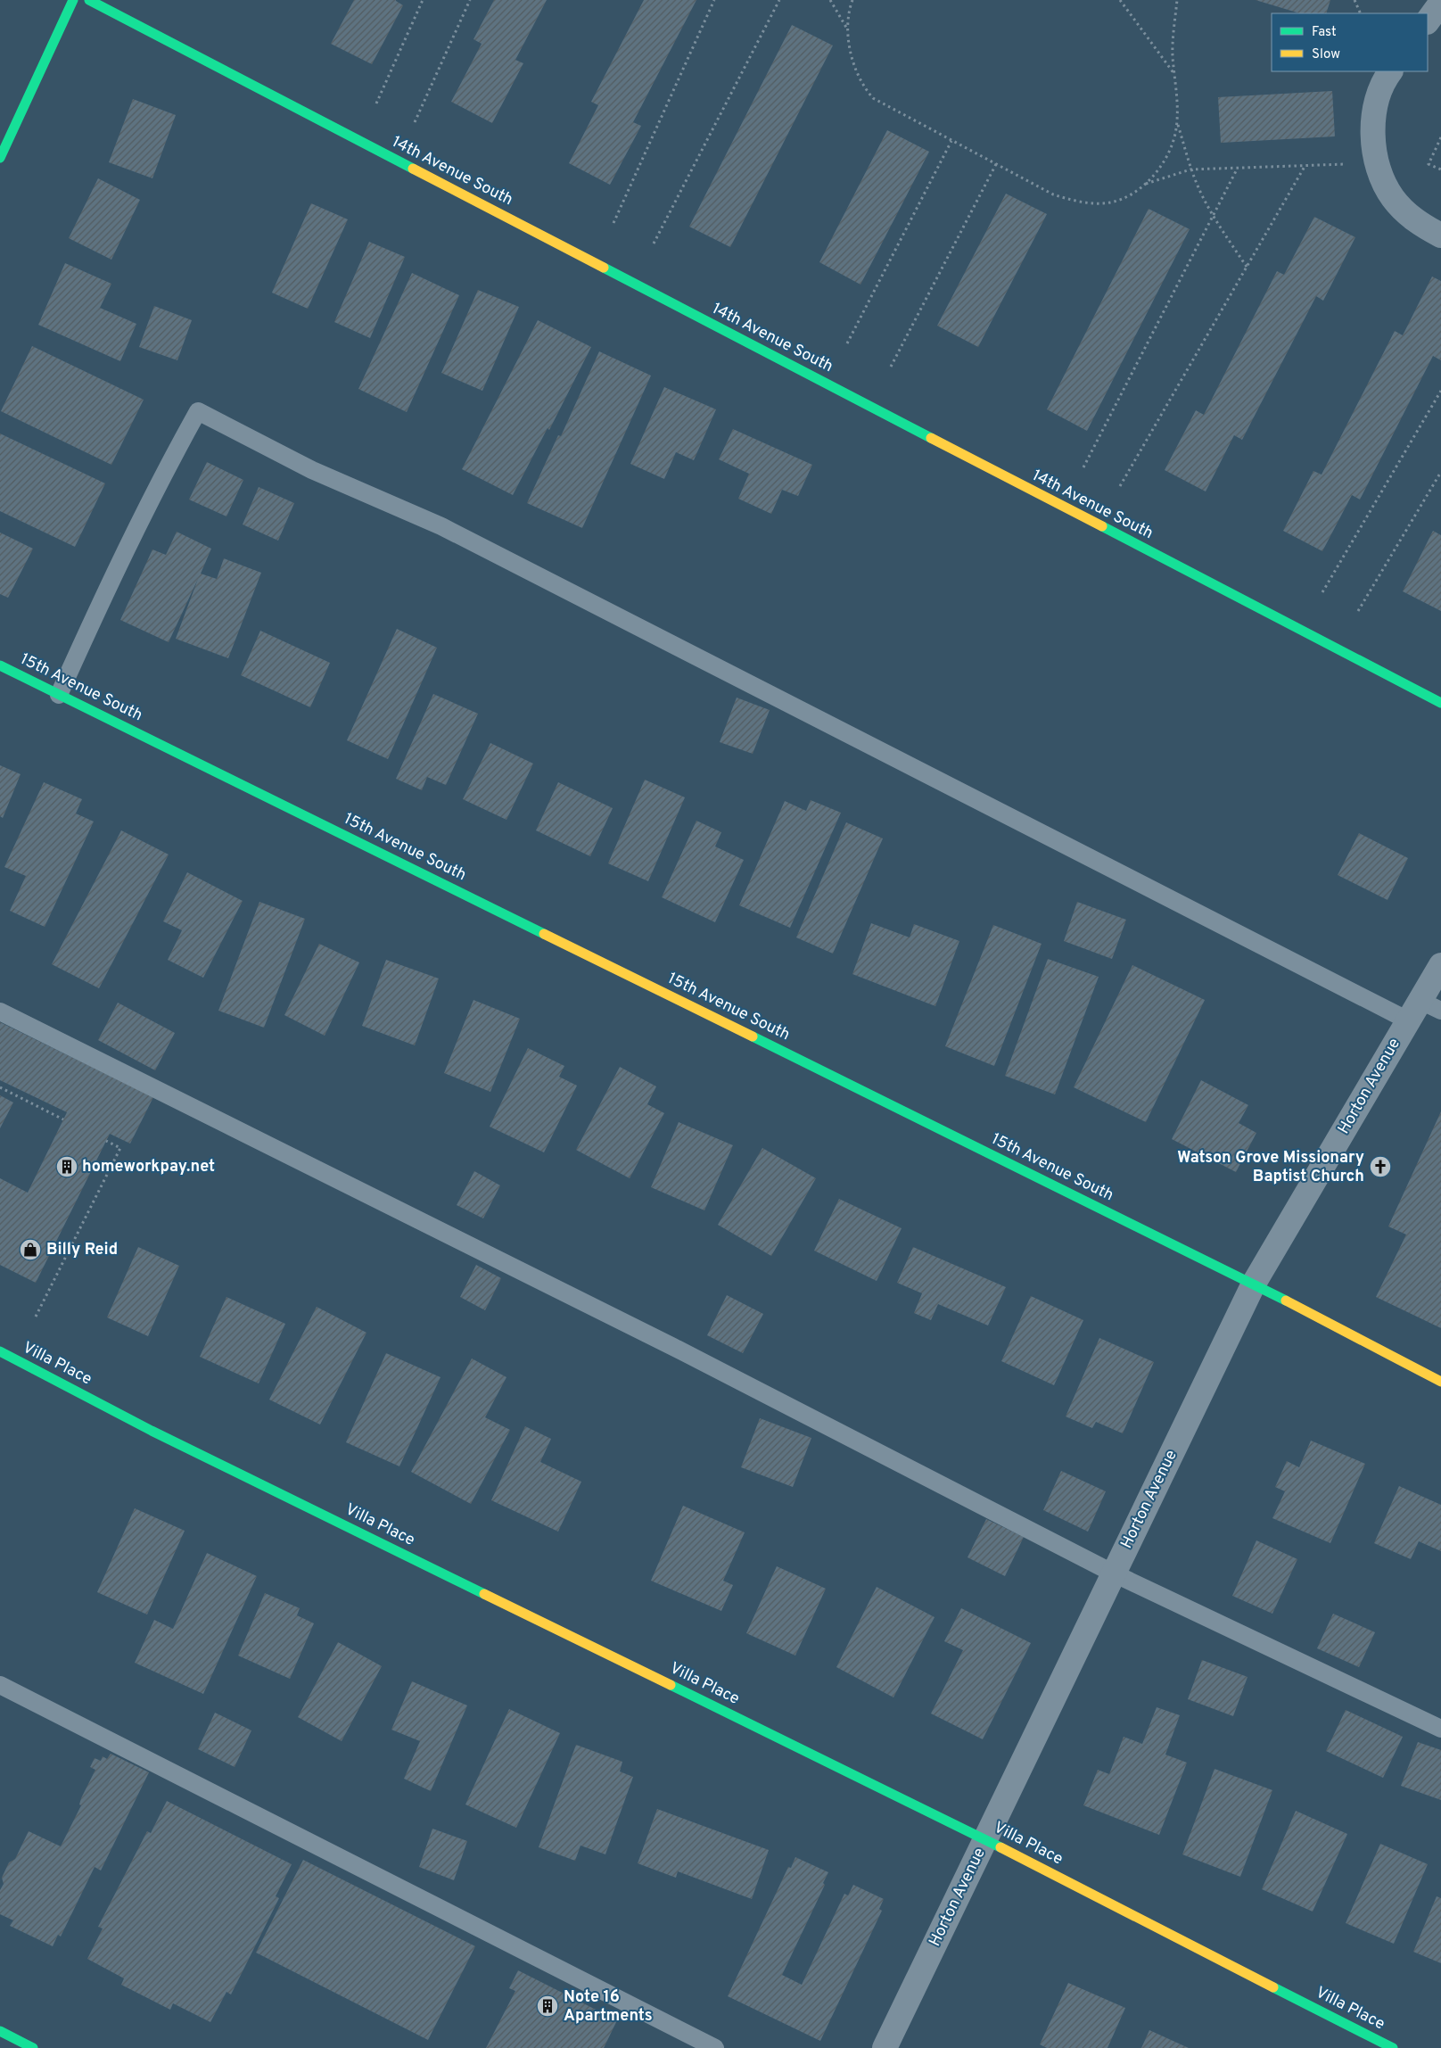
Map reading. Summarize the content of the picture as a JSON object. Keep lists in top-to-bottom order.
{
  "streets": {
    "street": [
      "14th Avenue South",
      "15th Avenue South",
      "Horton Avenue",
      "Villa Place"
    ]
  },
  "crossings": [
    ["15th Avenue South", "Horton Avenue"],
    ["Horton Avenue", "Villa Place"]
  ],
  "places": {
    "building": ["homeworkpay.net", "Note 16 Apartments"],
    "church": ["Watson Grove Missionary Baptist Church"],
    "shop": ["Billy Reid"]
  },
  "legend": ["Fast", "Slow"]
}
